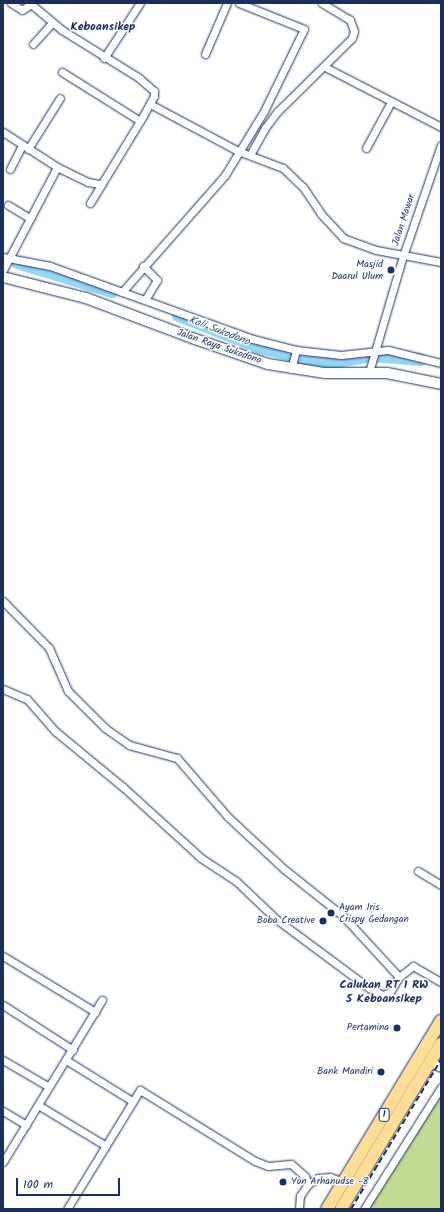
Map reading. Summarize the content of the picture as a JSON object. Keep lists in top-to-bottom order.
{
  "streets": {
    "highway": ["1"],
    "main road": ["Jalan Raya Sukodono"],
    "street": ["Jalan Mawar"]
  },
  "crossings": [
    ["Jalan Mawar", "Jalan Raya Sukodono"]
  ],
  "districts": ["Keboansikep", "Calukan RT 1 RW 5 Keboansikep"],
  "water": ["Kali Sukodono"],
  "places": [
    "Masjid Daarul Ulum",
    "Ayam Iris Crispy Gedangan",
    "Boba Creative",
    "Pertamina",
    "Bank Mandiri",
    "Yon Arhanudse -8"
  ],
  "scale_bar": "100 m"
}
